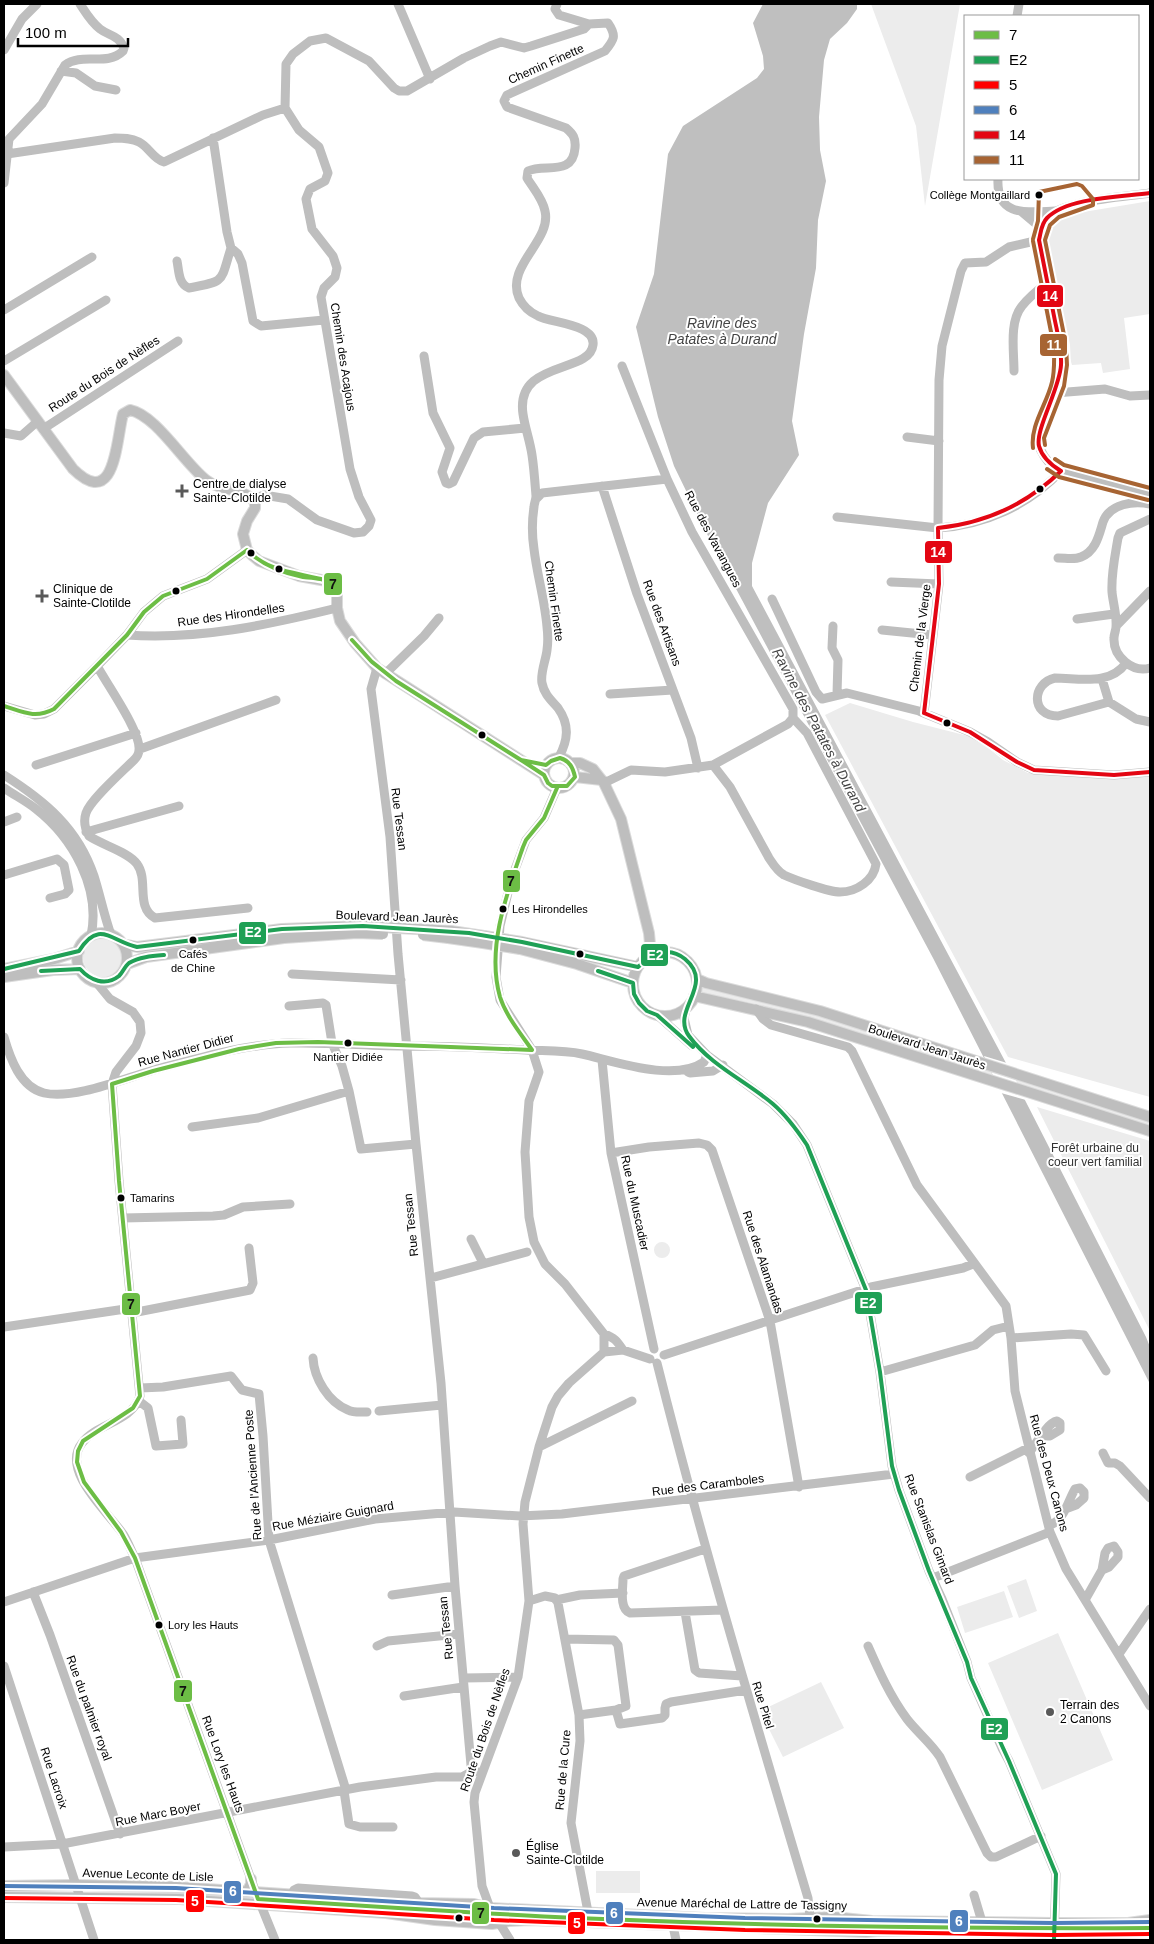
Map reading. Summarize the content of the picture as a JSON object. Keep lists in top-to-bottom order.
{
  "streets": {
    "main road": [
      "Route du Bois de Nèfles",
      "Boulevard Jean Jaurès",
      "Avenue Leconte de Lisle",
      "Avenue Maréchal de Lattre de Tassigny"
    ],
    "street": [
      "Chemin Finette",
      "Chemin des Acajous",
      "Rue des Vavangues",
      "Rue des Hirondelles",
      "Rue des Artisans",
      "Chemin de la Vierge",
      "Rue Tessan",
      "Rue Nantier Didier",
      "Rue du Muscadier",
      "Rue des Alamandas",
      "Rue des Deux Canons",
      "Rue de l'Ancienne Poste",
      "Rue des Caramboles",
      "Rue Méziaire Guignard",
      "Rue Stanislas Gimard",
      "Rue Pitel",
      "Rue du palmier royal",
      "Rue Lory les Hauts",
      "Rue de la Cure",
      "Rue Lacroix",
      "Rue Marc Boyer"
    ]
  },
  "crossings": [
    ["Chemin des Acajous", "Route du Bois de Nèfles"],
    ["Route du Bois de Nèfles", "Rue Tessan"],
    ["Route du Bois de Nèfles", "Rue des Caramboles"],
    ["Route du Bois de Nèfles", "Rue Méziaire Guignard"],
    ["Route du Bois de Nèfles", "Rue Marc Boyer"],
    ["Route du Bois de Nèfles", "Avenue Leconte de Lisle"],
    ["Route du Bois de Nèfles", "Avenue Maréchal de Lattre de Tassigny"],
    ["Rue Tessan", "Rue Nantier Didier"],
    ["Rue Tessan", "Rue Méziaire Guignard"],
    ["Rue Tessan", "Rue Marc Boyer"],
    ["Boulevard Jean Jaurès", "Rue des Deux Canons"],
    ["Boulevard Jean Jaurès", "Rue Stanislas Gimard"],
    ["Rue Nantier Didier", "Rue du Muscadier"],
    ["Rue Nantier Didier", "Rue Stanislas Gimard"],
    ["Rue du Muscadier", "Rue des Alamandas"],
    ["Rue des Alamandas", "Rue des Caramboles"],
    ["Rue de l'Ancienne Poste", "Rue Méziaire Guignard"],
    ["Rue de l'Ancienne Poste", "Rue Marc Boyer"],
    ["Rue des Caramboles", "Rue Méziaire Guignard"],
    ["Rue des Caramboles", "Rue Stanislas Gimard"],
    ["Rue des Caramboles", "Rue Pitel"],
    ["Rue Méziaire Guignard", "Rue du palmier royal"],
    ["Rue Méziaire Guignard", "Rue Lory les Hauts"],
    ["Rue Stanislas Gimard", "Avenue Maréchal de Lattre de Tassigny"],
    ["Rue Pitel", "Avenue Maréchal de Lattre de Tassigny"],
    ["Rue du palmier royal", "Rue Marc Boyer"],
    ["Rue Lory les Hauts", "Rue Marc Boyer"],
    ["Rue de la Cure", "Avenue Maréchal de Lattre de Tassigny"],
    ["Rue Lacroix", "Rue Marc Boyer"],
    ["Rue Lacroix", "Avenue Leconte de Lisle"],
    ["Avenue Leconte de Lisle", "Avenue Maréchal de Lattre de Tassigny"]
  ],
  "water": ["Ravine des Patates à Durand"],
  "parks": ["Forêt urbaine du coeur vert familial"],
  "places": {
    "other": [
      "Collège Montgaillard",
      "Les Hirondelles",
      "Cafés de Chine",
      "Nantier Didiée",
      "Tamarins",
      "Lory les Hauts",
      "Terrain des 2 Canons",
      "Église Sainte-Clotilde"
    ],
    "health": ["Centre de dialyse Sainte-Clotilde", "Clinique de Sainte-Clotilde"]
  },
  "lines": [
    "transit line 11",
    "transit line 14",
    "transit line 7",
    "transit line E2",
    "transit line 6",
    "transit line 5"
  ],
  "legend": [
    "7",
    "E2",
    "5",
    "6",
    "14",
    "11"
  ],
  "scale_bar": "100 m"
}
